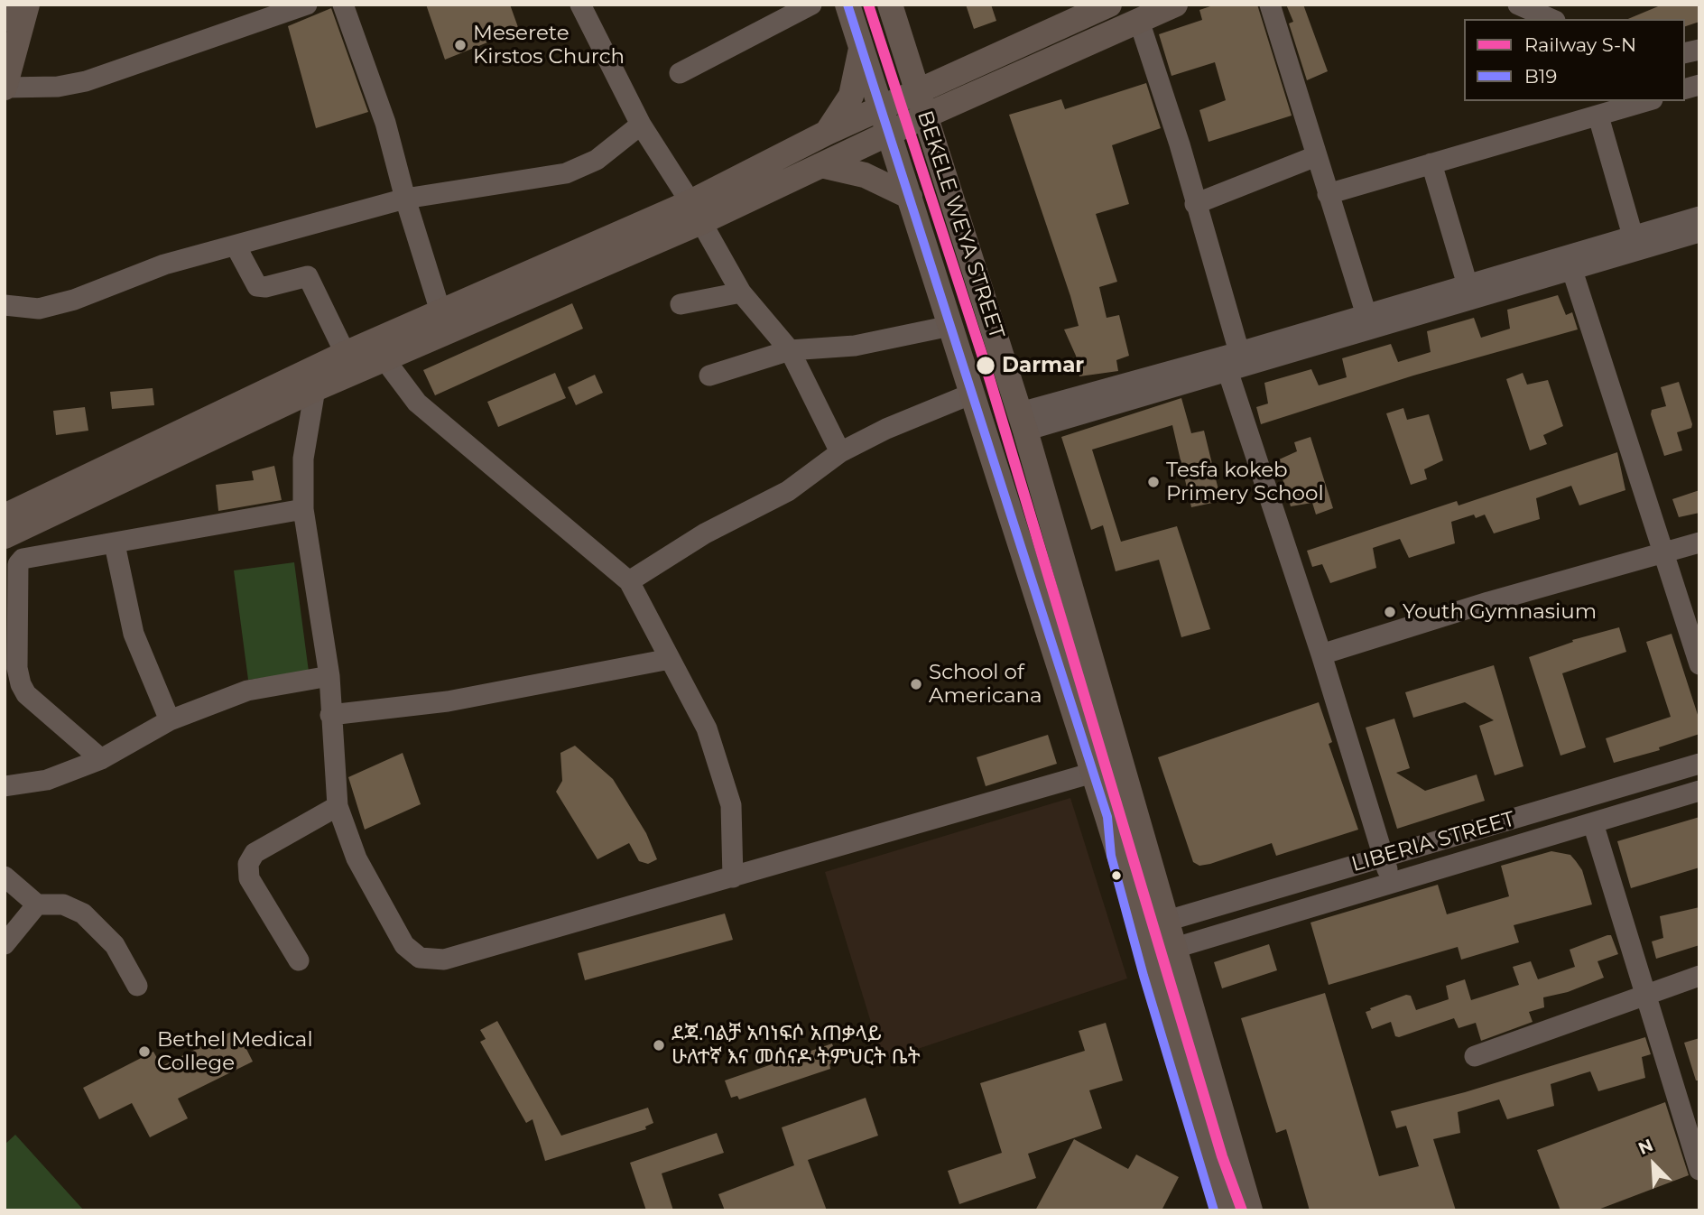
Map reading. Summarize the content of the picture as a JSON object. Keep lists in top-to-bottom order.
{
  "streets": {
    "main road": ["BEKELE WEYA STREET"],
    "street": ["LIBERIA STREET"]
  },
  "crossings": [
    ["BEKELE WEYA STREET", "LIBERIA STREET"]
  ],
  "places": [
    "Meserete Kirstos Church",
    "Darmar",
    "Tesfa kokeb Primery School",
    "Youth Gymnasium",
    "School of Americana",
    "ደጃ.ባልቻ አባነፍሶ አጠቃላይ ሁለተኛ እና መሰናዶ ትምህርት ቤት",
    "Bethel Medical College"
  ],
  "lines": ["rail line S-N", "transit line B19"],
  "legend": ["Railway S-N", "B19"],
  "north": "top left"
}
